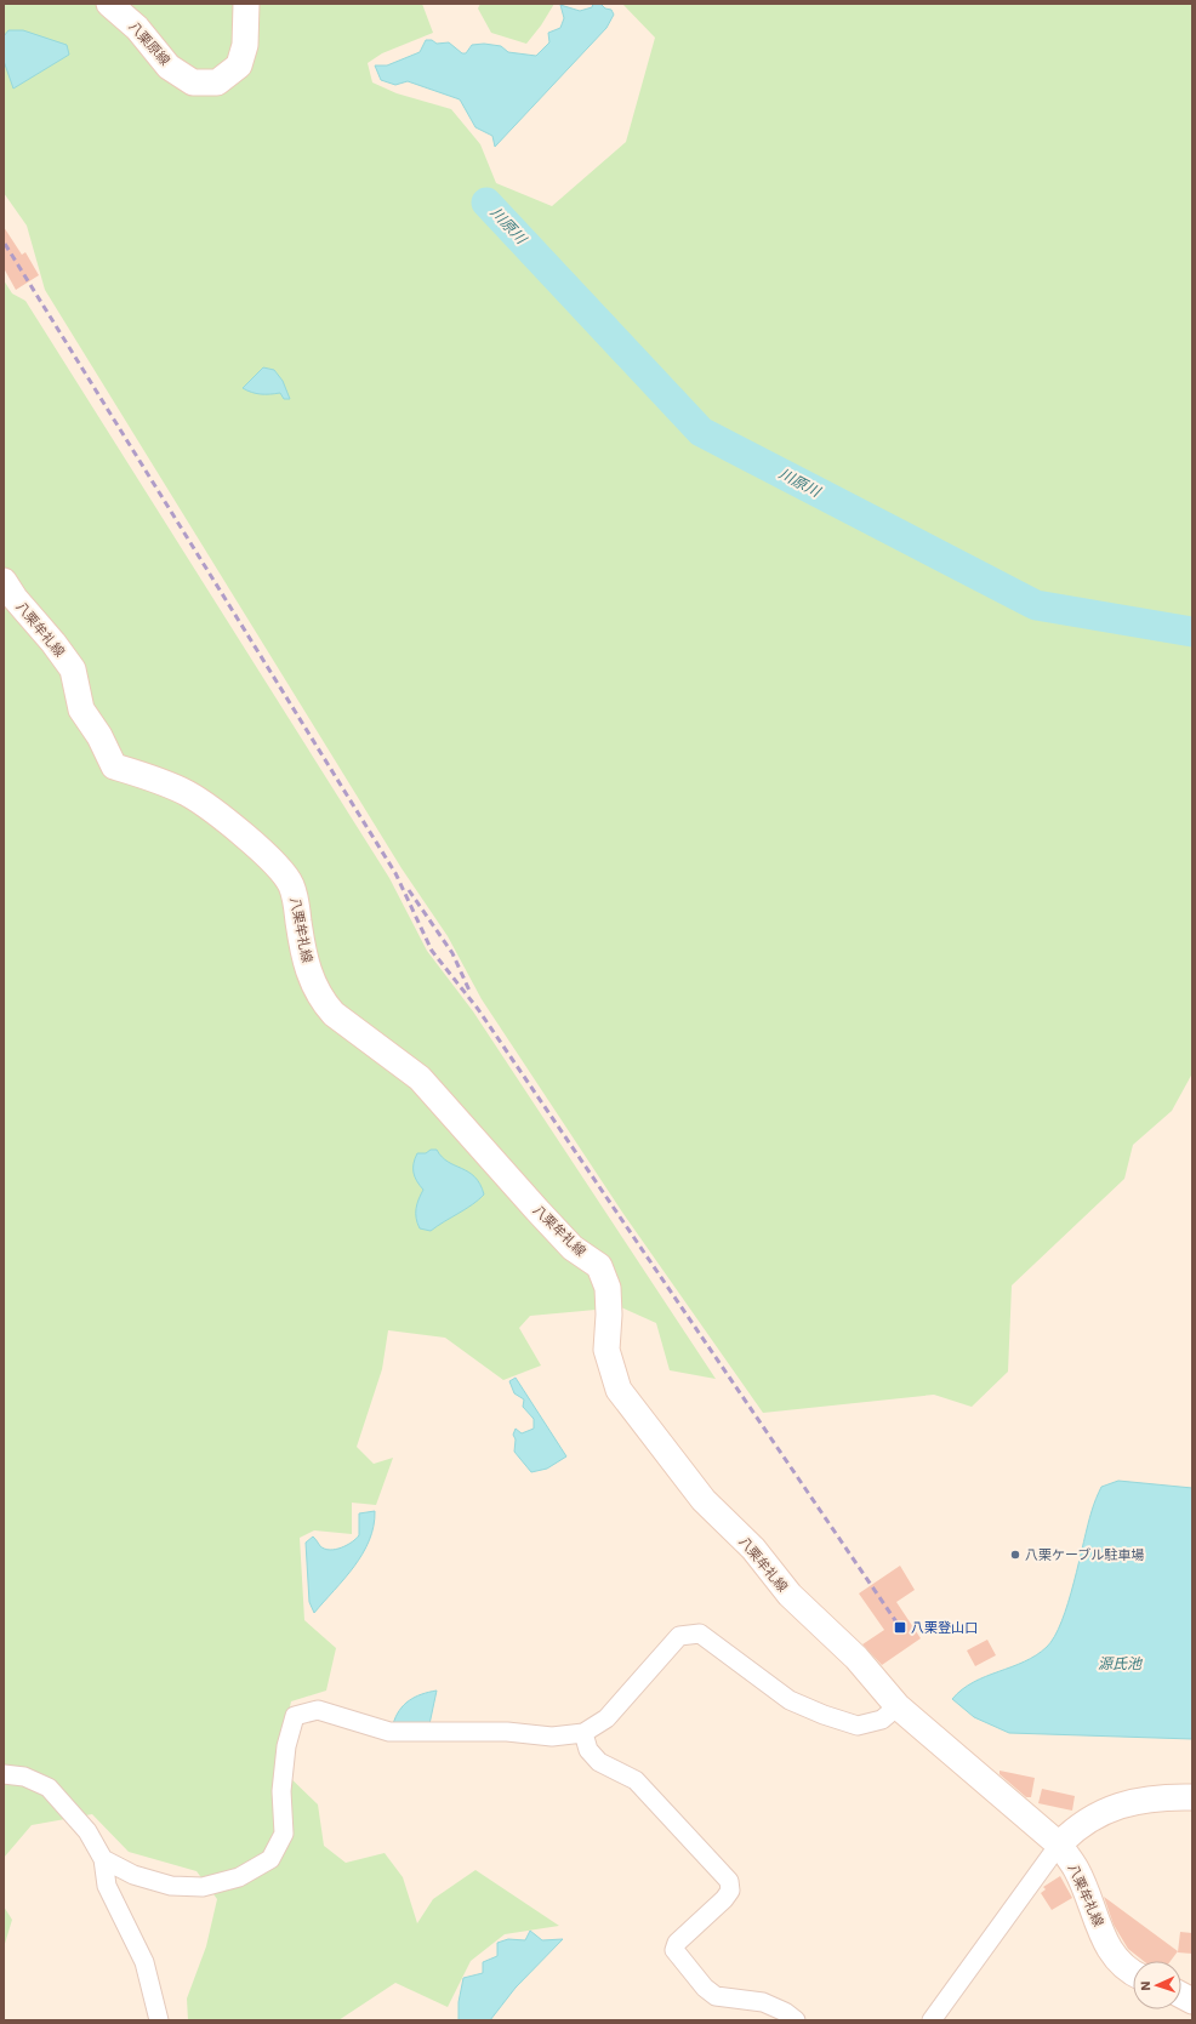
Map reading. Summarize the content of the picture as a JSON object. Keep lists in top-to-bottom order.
{
  "streets": {
    "main road": ["八栗原線", "八栗牟礼線"]
  },
  "water": ["川原川", "源氏池"],
  "places": {
    "other": ["八栗ケーブル駐車場"],
    "transit": ["八栗登山口"]
  },
  "north": "left"
}
